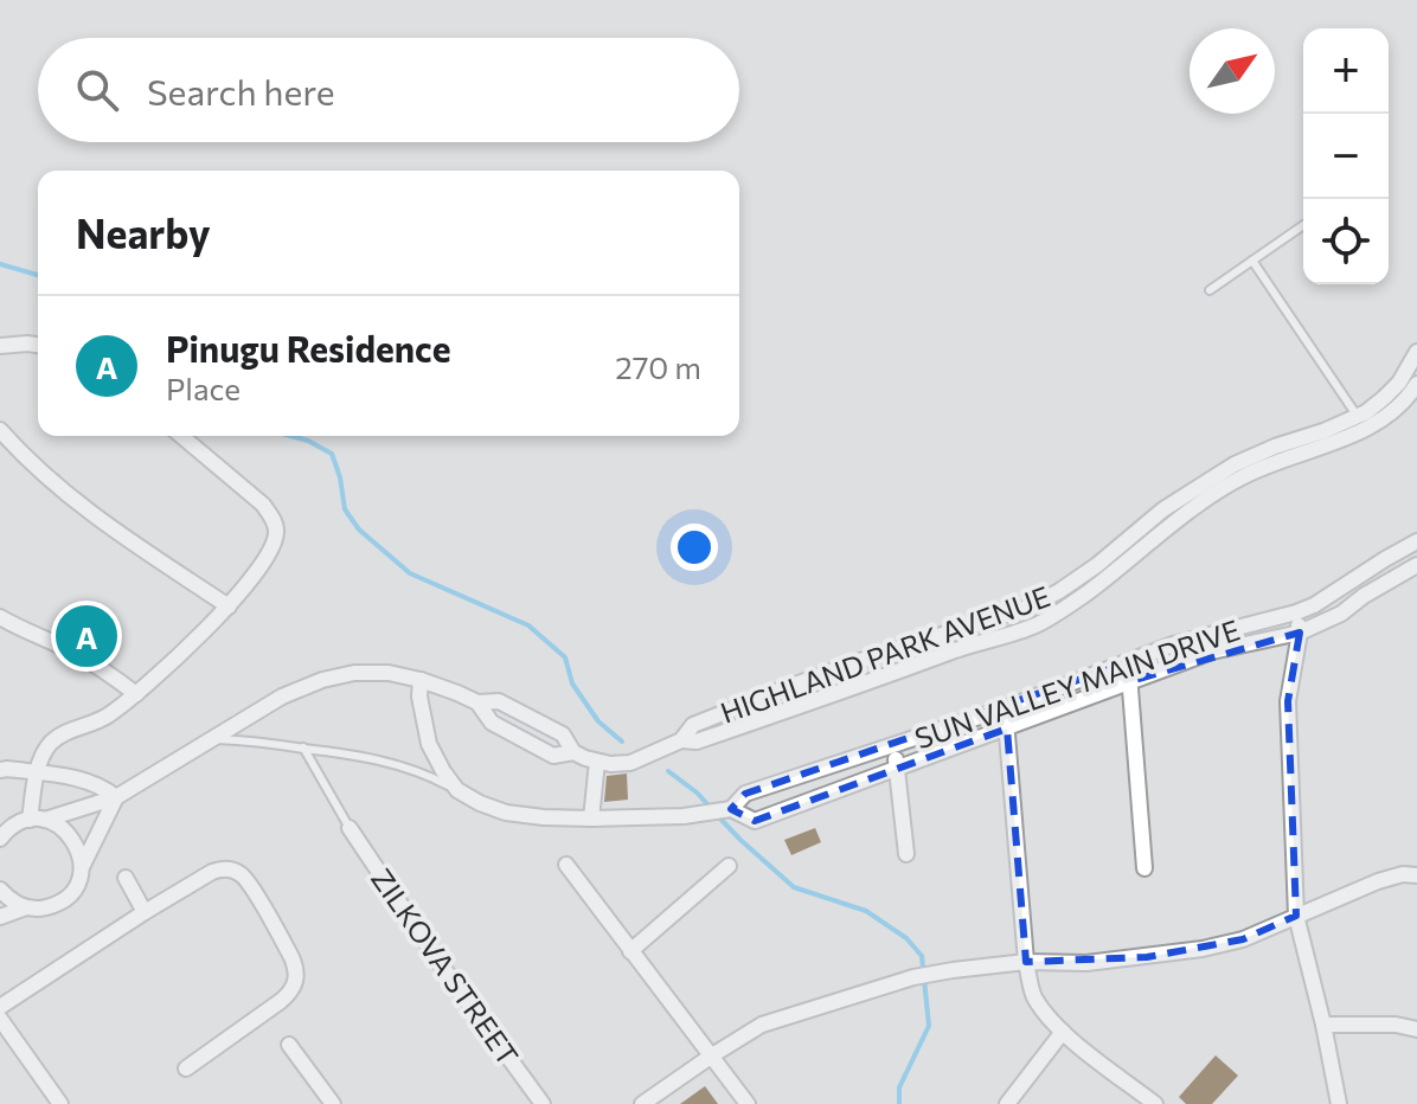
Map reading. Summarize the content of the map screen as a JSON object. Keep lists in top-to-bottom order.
{
  "streets": {
    "street": ["HIGHLAND PARK AVENUE", "SUN VALLEY MAIN DRIVE", "ZILKOVA STREET"]
  },
  "north": "top right",
  "page": {
    "map_buttons": ["+", "−"],
    "search": "Search here",
    "heading": "Nearby",
    "list": [
      {
        "mark": "A",
        "name": "Pinugu Residence",
        "note": "Place",
        "value": "270 m"
      }
    ],
    "pins": "A"
  }
}
